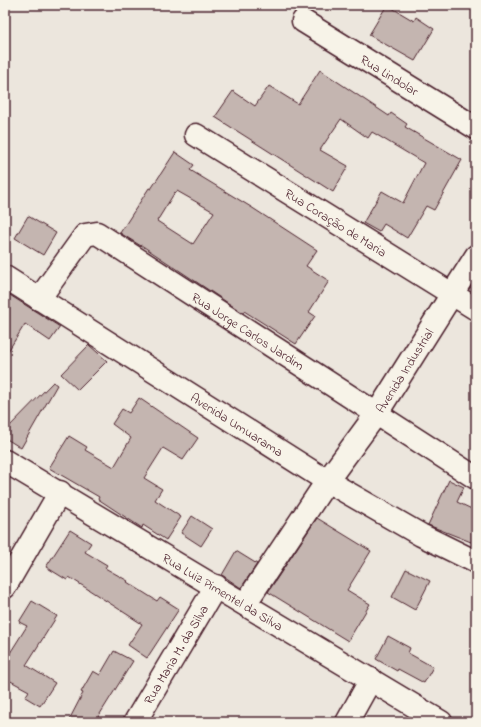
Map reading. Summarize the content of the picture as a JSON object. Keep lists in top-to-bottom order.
{
  "streets": {
    "street": [
      "Rua Lindolar",
      "Rua Coração de Maria",
      "Rua Jorge Carlos Jardim",
      "Avenida Industrial",
      "Avenida Umuarama",
      "Rua Luiz Pimentel da Silva",
      "Rua Maria M. da Silva"
    ]
  },
  "crossings": [
    ["Rua Coração de Maria", "Avenida Industrial"],
    ["Rua Jorge Carlos Jardim", "Avenida Industrial"],
    ["Rua Jorge Carlos Jardim", "Avenida Umuarama"],
    ["Avenida Industrial", "Avenida Umuarama"],
    ["Avenida Industrial", "Rua Luiz Pimentel da Silva"],
    ["Rua Luiz Pimentel da Silva", "Rua Maria M. da Silva"]
  ]
}
